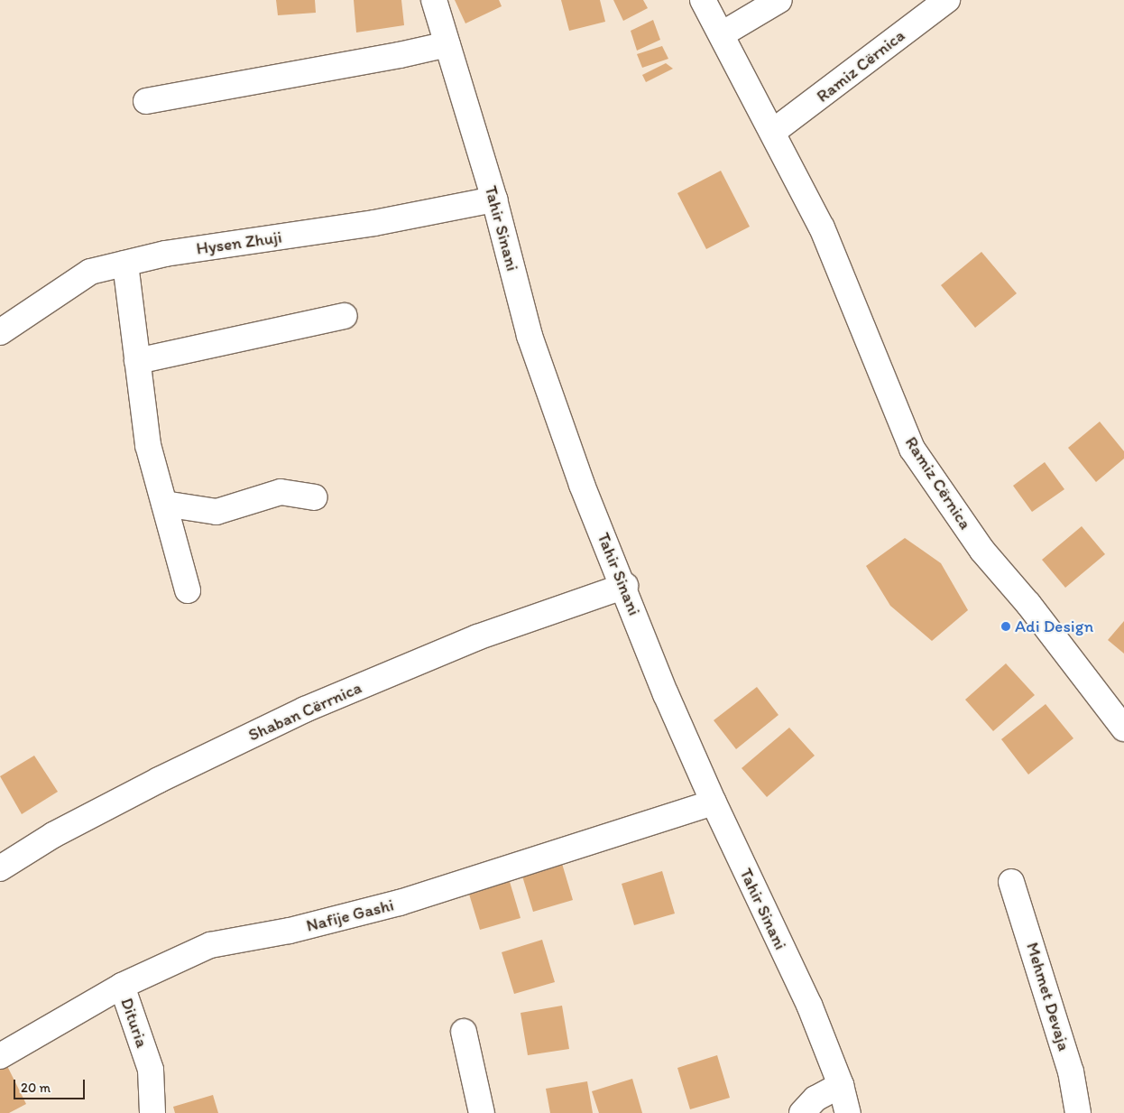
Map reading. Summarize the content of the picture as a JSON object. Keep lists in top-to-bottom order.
{
  "streets": {
    "street": [
      "Ramiz Cërnica",
      "Tahir Sinani",
      "Hysen Zhuji",
      "Shaban Cërrnica",
      "Nafije Gashi",
      "Mehmet Devaja",
      "Dituria"
    ]
  },
  "crossings": [
    ["Tahir Sinani", "Hysen Zhuji"],
    ["Tahir Sinani", "Shaban Cërrnica"],
    ["Tahir Sinani", "Nafije Gashi"],
    ["Nafije Gashi", "Dituria"]
  ],
  "places": ["Adi Design"],
  "scale_bar": "20 m"
}
